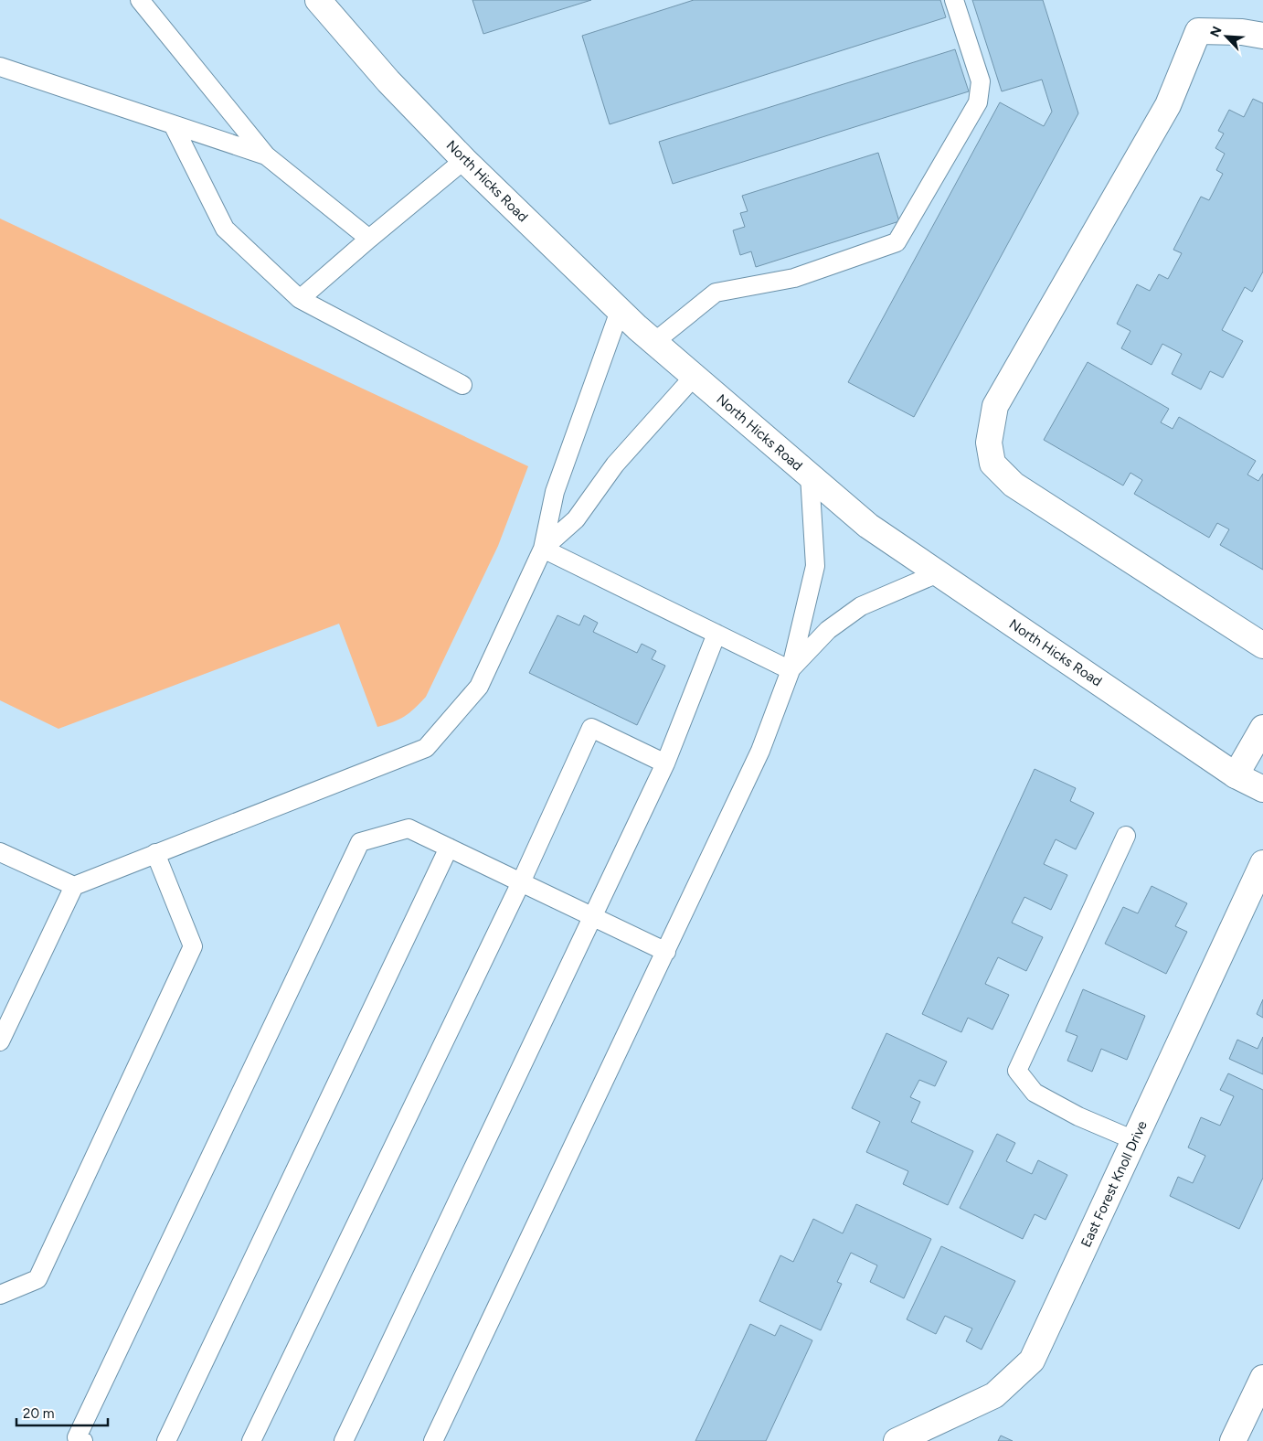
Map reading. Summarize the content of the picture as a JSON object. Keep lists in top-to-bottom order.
{
  "streets": {
    "street": ["North Hicks Road", "East Forest Knoll Drive"]
  },
  "scale_bar": "20 m",
  "north": "top left"
}
